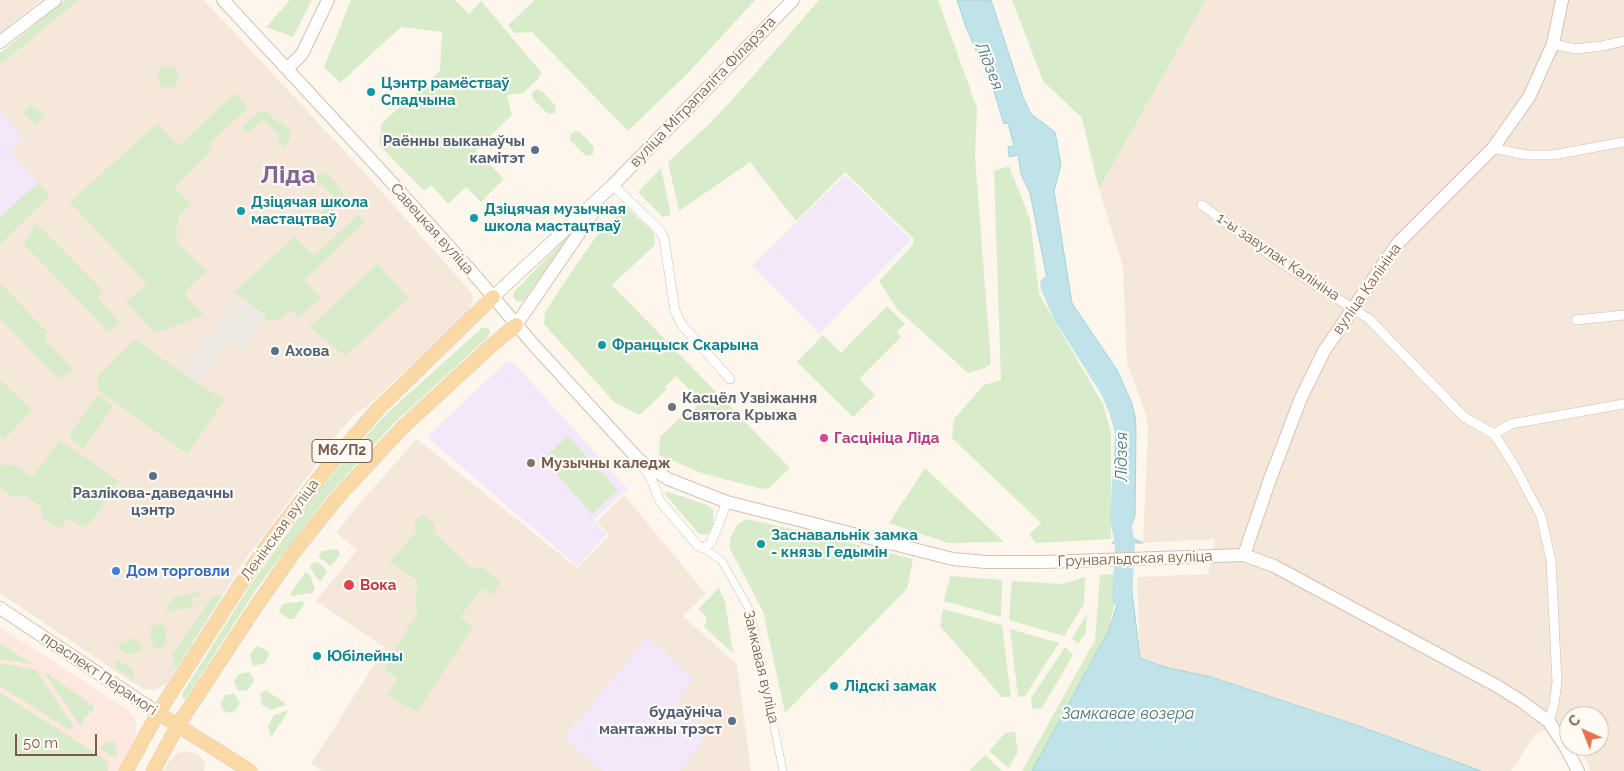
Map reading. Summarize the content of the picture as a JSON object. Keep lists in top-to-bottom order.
{
  "streets": {
    "main road": [
      "вуліца Мітрапаліта Філарэта",
      "Савецкая вуліца",
      "вуліца Калініна",
      "М6/П2",
      "Ленінская вуліца",
      "Грунвальдская вуліца",
      "праспект Перамогі"
    ],
    "street": ["1-ы завулак Калініна", "Замкавая вуліца"]
  },
  "crossings": [
    ["вуліца Мітрапаліта Філарэта", "Савецкая вуліца"],
    ["вуліца Мітрапаліта Філарэта", "Ленінская вуліца"],
    ["Савецкая вуліца", "Ленінская вуліца"],
    ["Савецкая вуліца", "Грунвальдская вуліца"],
    ["Савецкая вуліца", "Замкавая вуліца"],
    ["1-ы завулак Калініна", "вуліца Калініна"],
    ["вуліца Калініна", "Грунвальдская вуліца"],
    ["Ленінская вуліца", "праспект Перамогі"],
    ["Грунвальдская вуліца", "Замкавая вуліца"]
  ],
  "districts": ["Ліда"],
  "water": ["Лідзея", "Замкавае возера"],
  "places": [
    "Цэнтр рамёстваў Спадчына",
    "Раённы выканаўчы камітэт",
    "Дзіцячая школа мастацтваў",
    "Дзіцячая музычная школа мастацтваў",
    "Францыск Скарына",
    "Ахова",
    "Касцёл Узвіжання Святога Крыжа",
    "Гасцініца Ліда",
    "Музычны каледж",
    "Разлікова-даведачны цэнтр",
    "Заснавальнік замка - князь Гедымін",
    "Дом торговли",
    "Вока",
    "Юбілейны",
    "Лідскі замак",
    "будаўніча мантажны трэст"
  ],
  "scale_bar": "50 m",
  "north": "top left"
}
